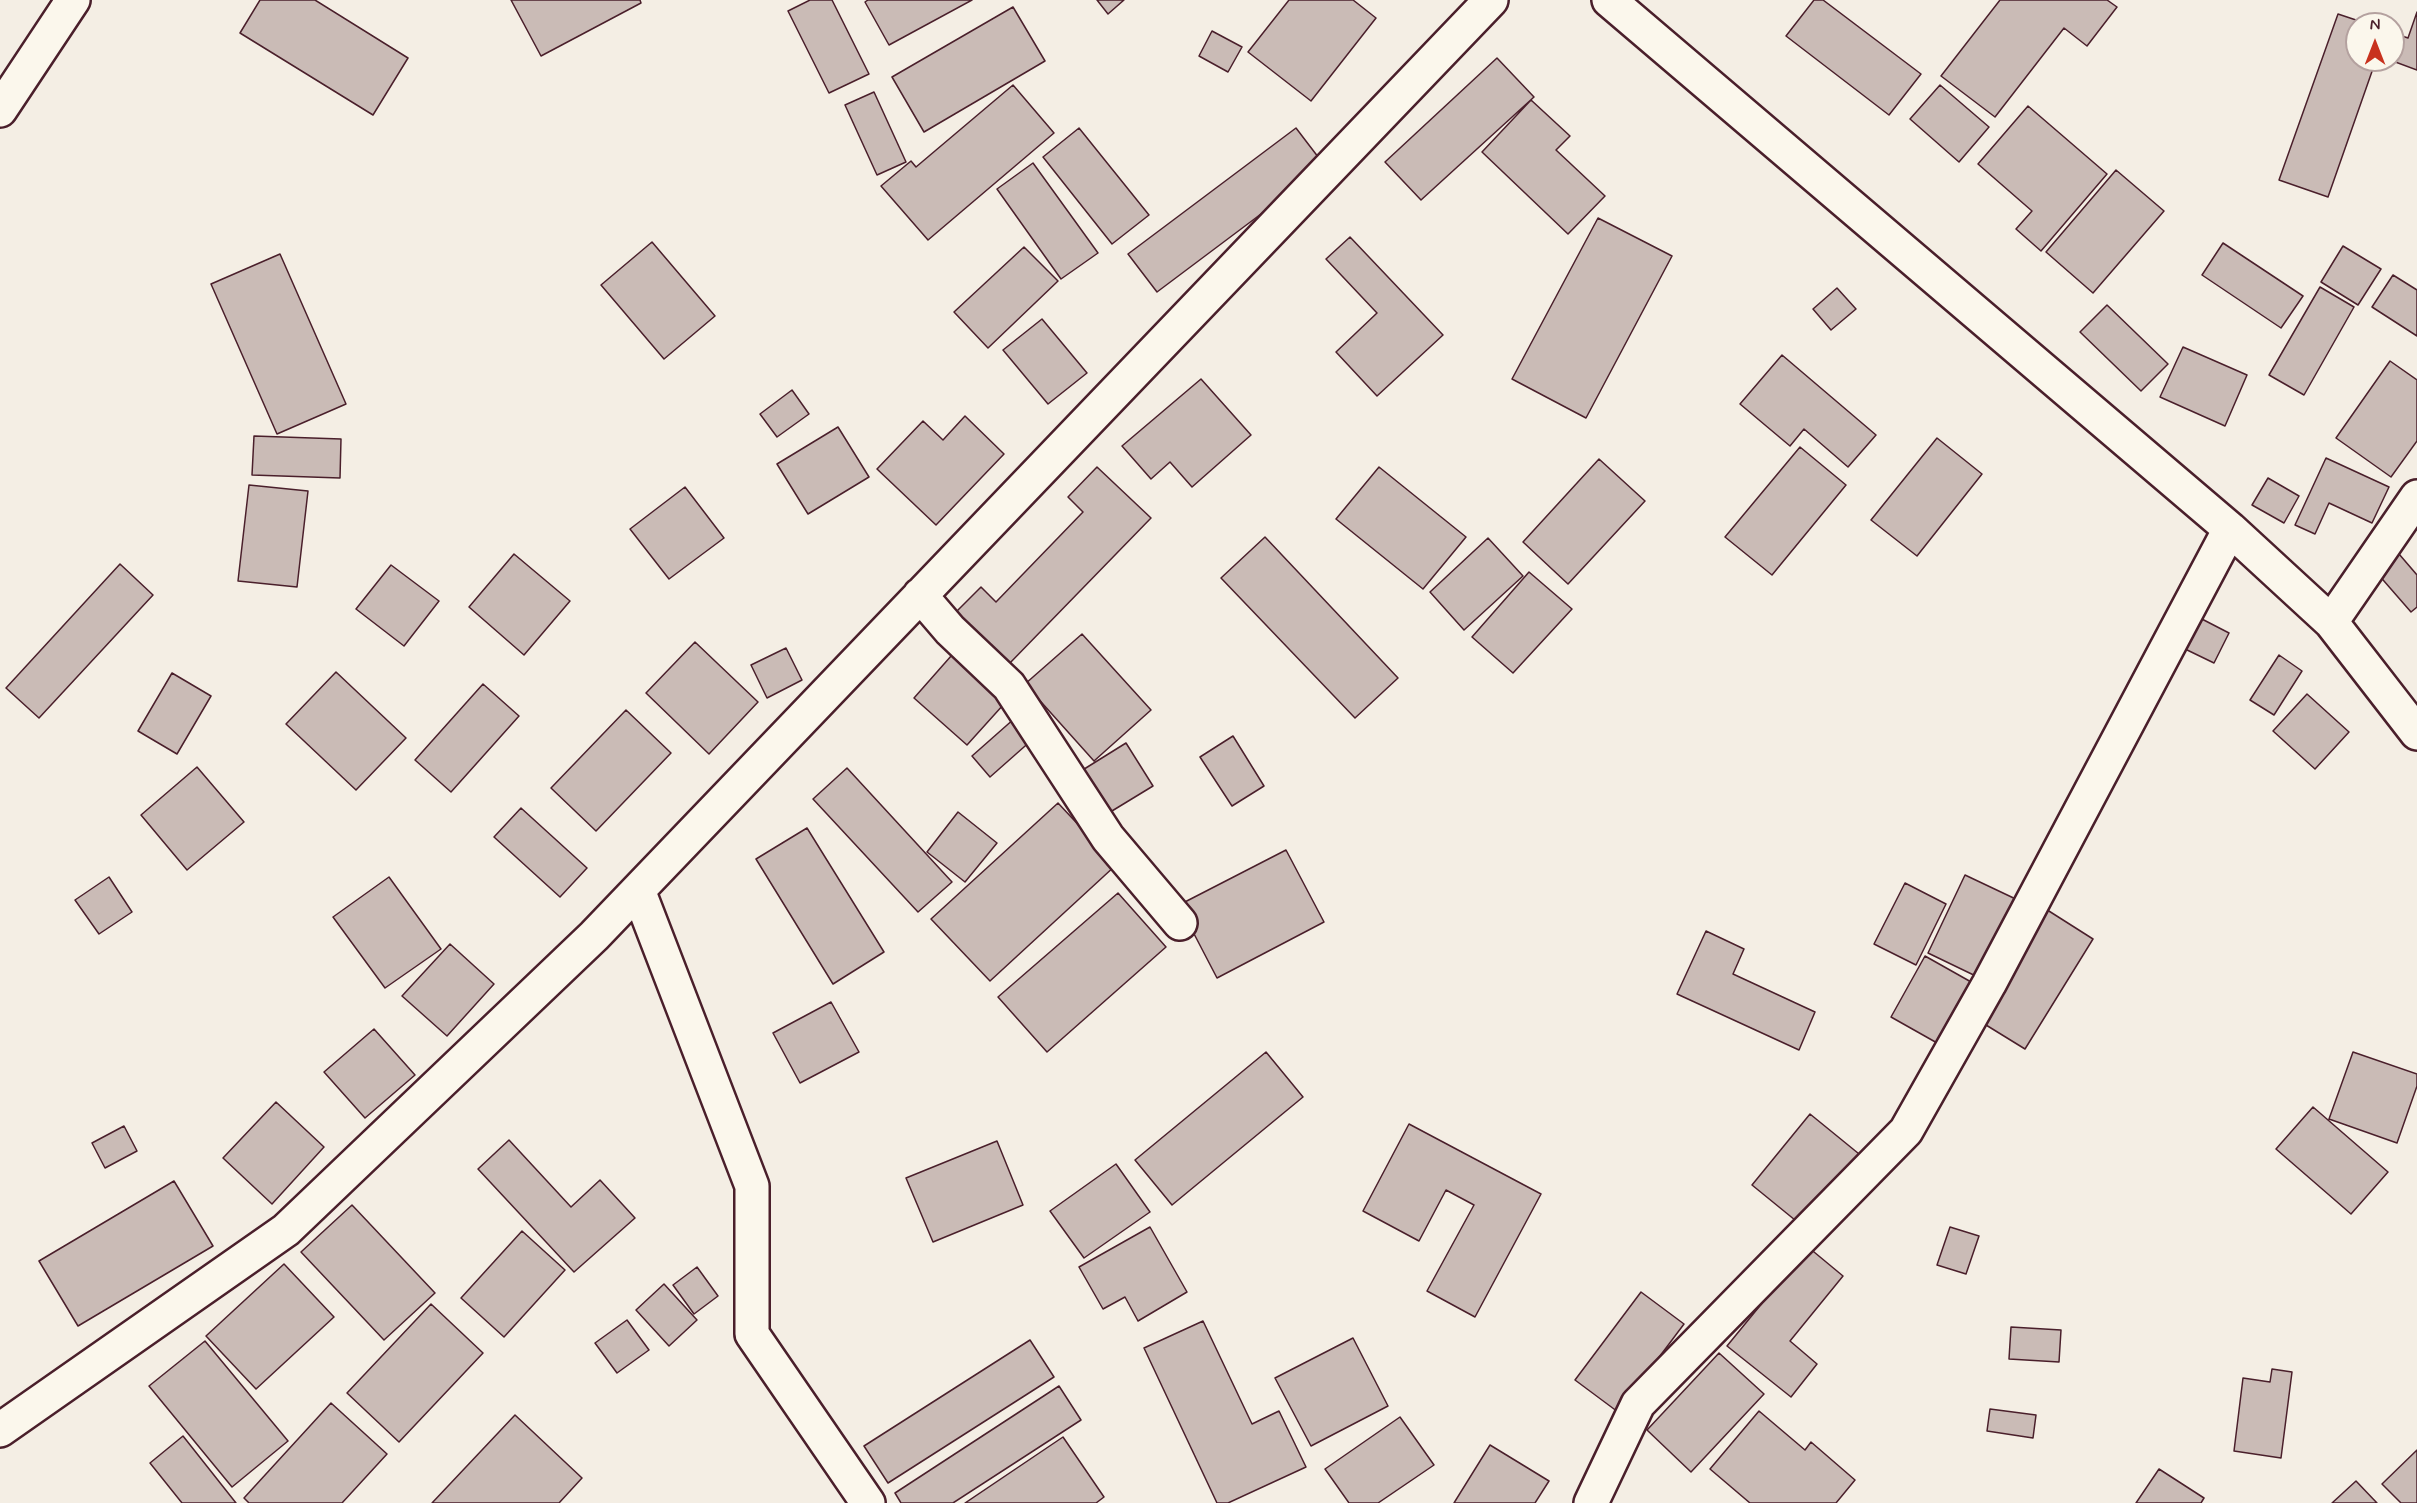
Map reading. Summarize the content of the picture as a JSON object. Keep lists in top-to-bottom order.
{
  "north": "top"
}
